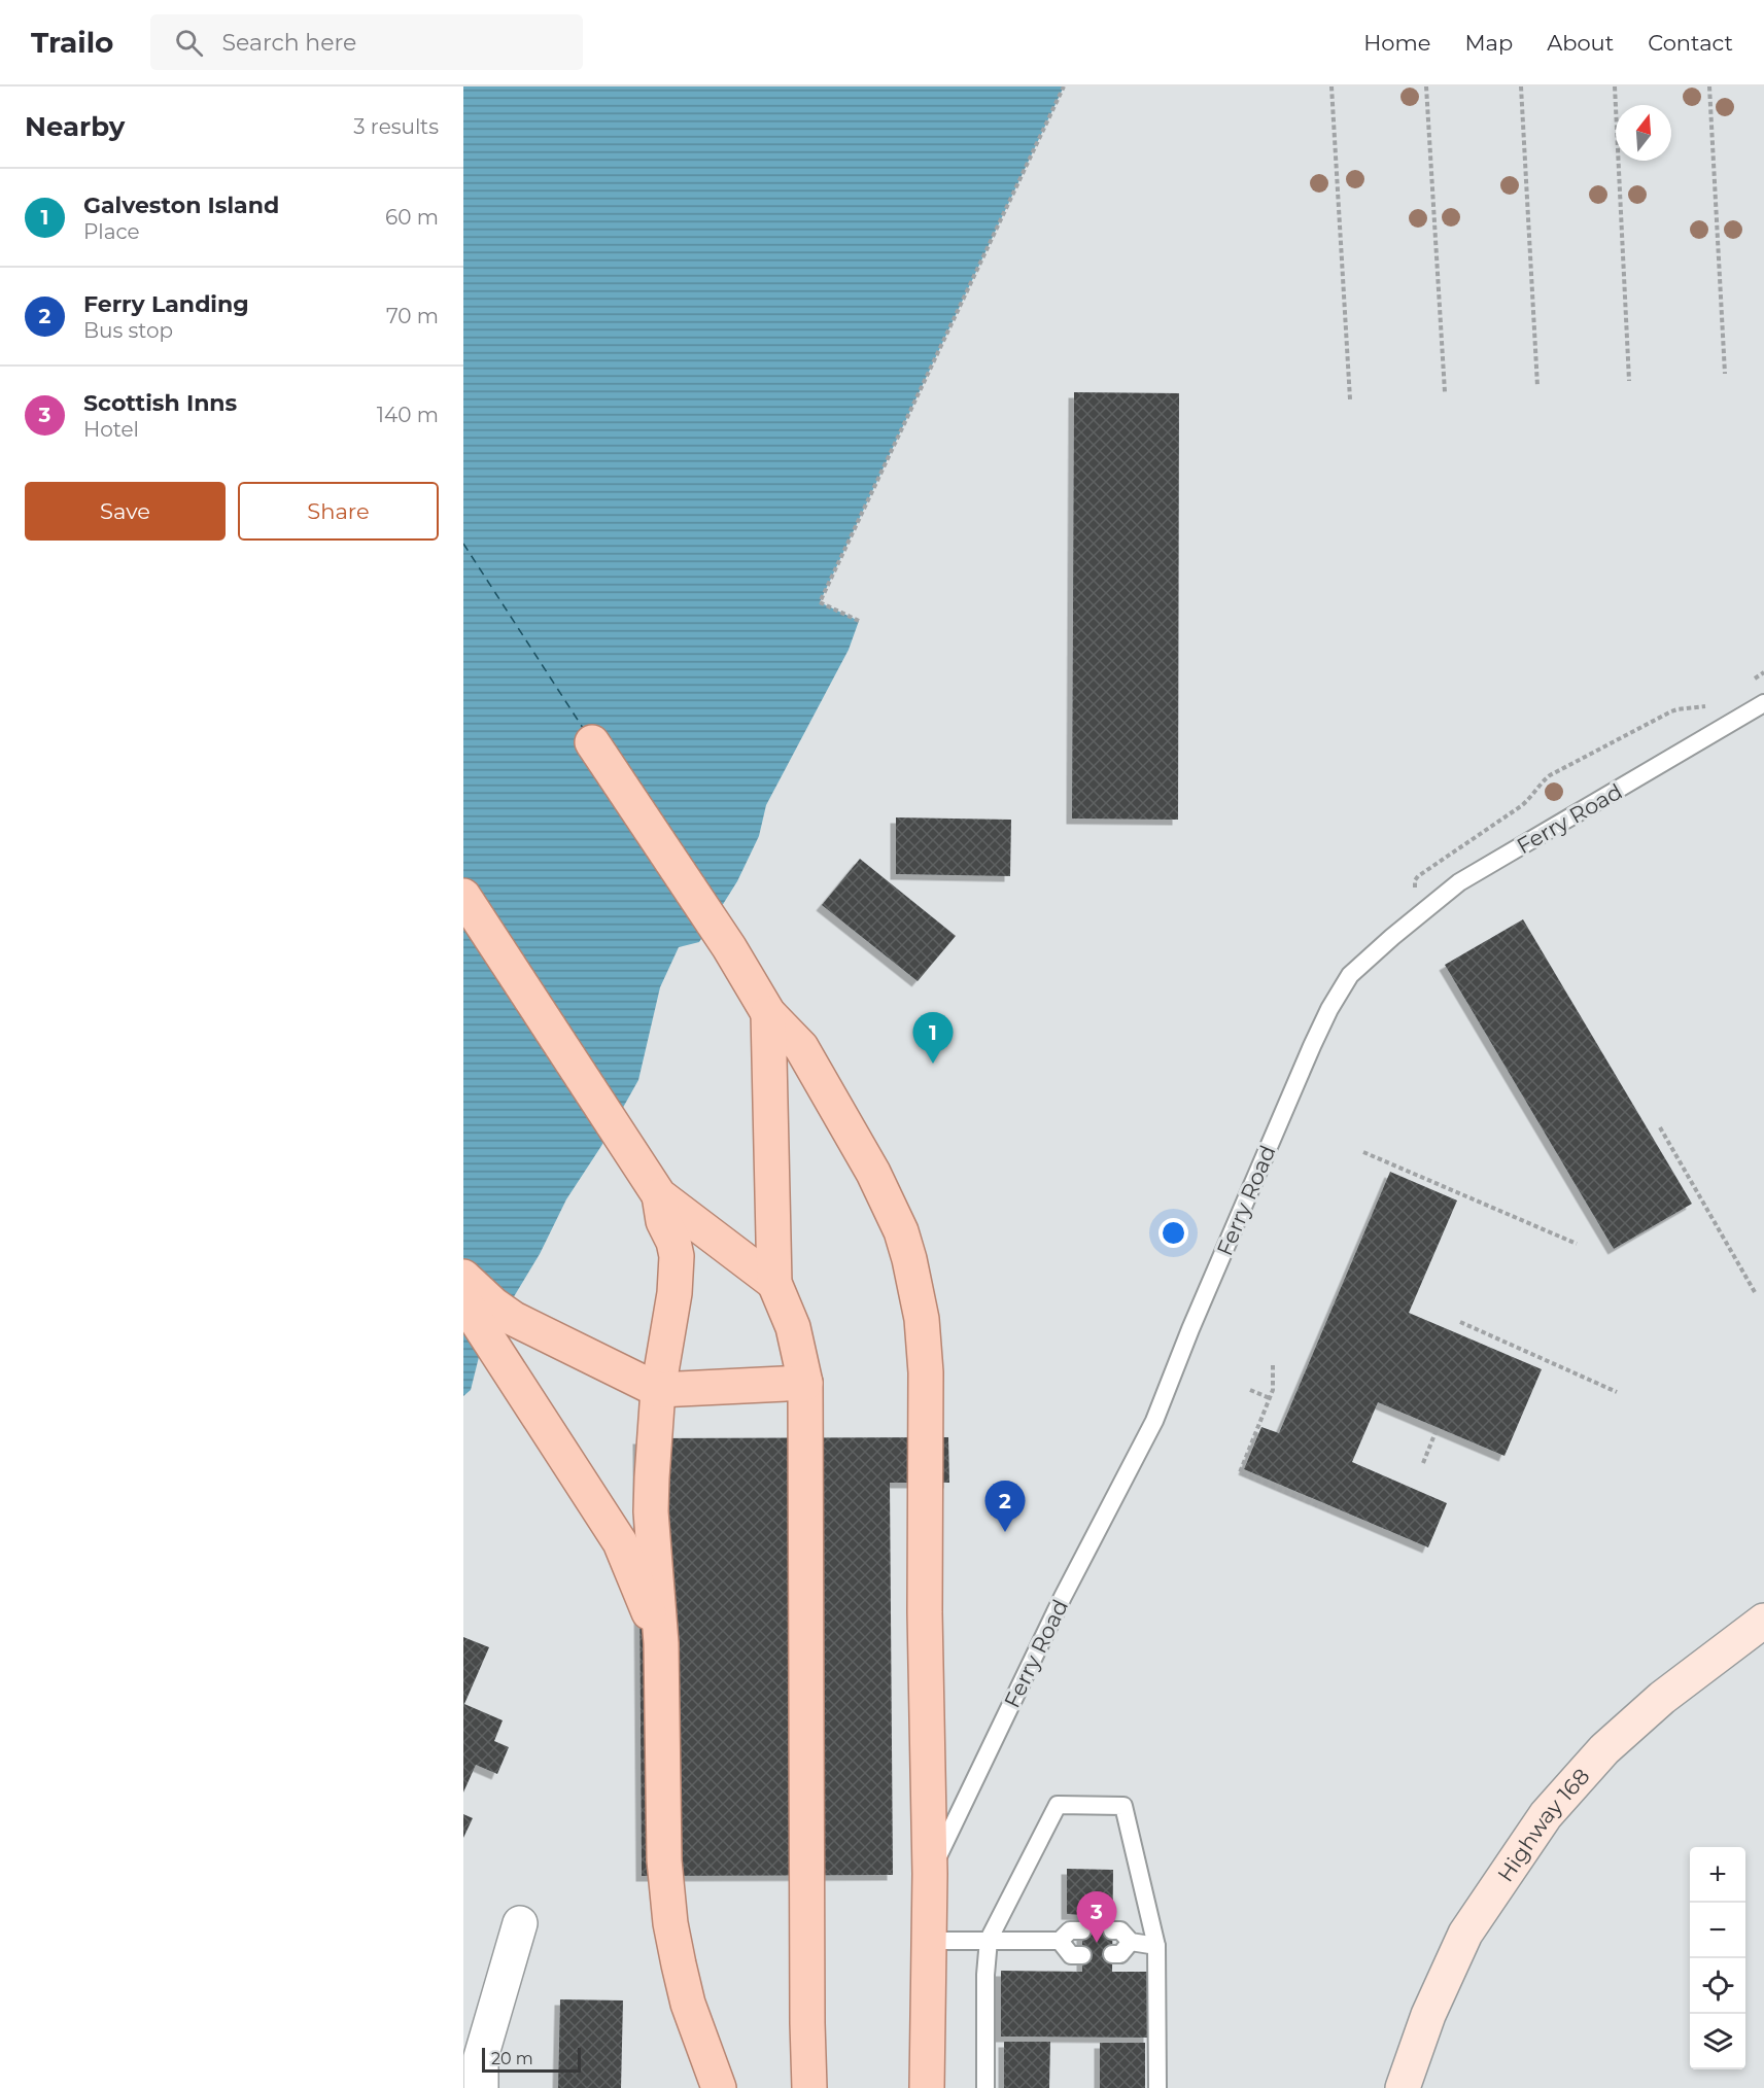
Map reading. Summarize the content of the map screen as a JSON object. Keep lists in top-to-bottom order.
{
  "streets": {
    "street": ["Highway 168"],
    "lane": ["Ferry Road"]
  },
  "scale_bar": "20 m",
  "north": "top",
  "page": {
    "header": "Trailo",
    "search": "Search here",
    "nav": [
      "Home",
      "Map",
      "About",
      "Contact"
    ],
    "heading": ["Nearby", "3 results"],
    "list": [
      {
        "mark": "1",
        "name": "Galveston Island",
        "note": "Place",
        "value": "60 m"
      },
      {
        "mark": "2",
        "name": "Ferry Landing",
        "note": "Bus stop",
        "value": "70 m"
      },
      {
        "mark": "3",
        "name": "Scottish Inns",
        "note": "Hotel",
        "value": "140 m"
      }
    ],
    "buttons": ["Save", "Share"],
    "pins": ["1", "2", "3"],
    "map_buttons": ["+", "−"],
    "scale": "20 m"
  }
}
